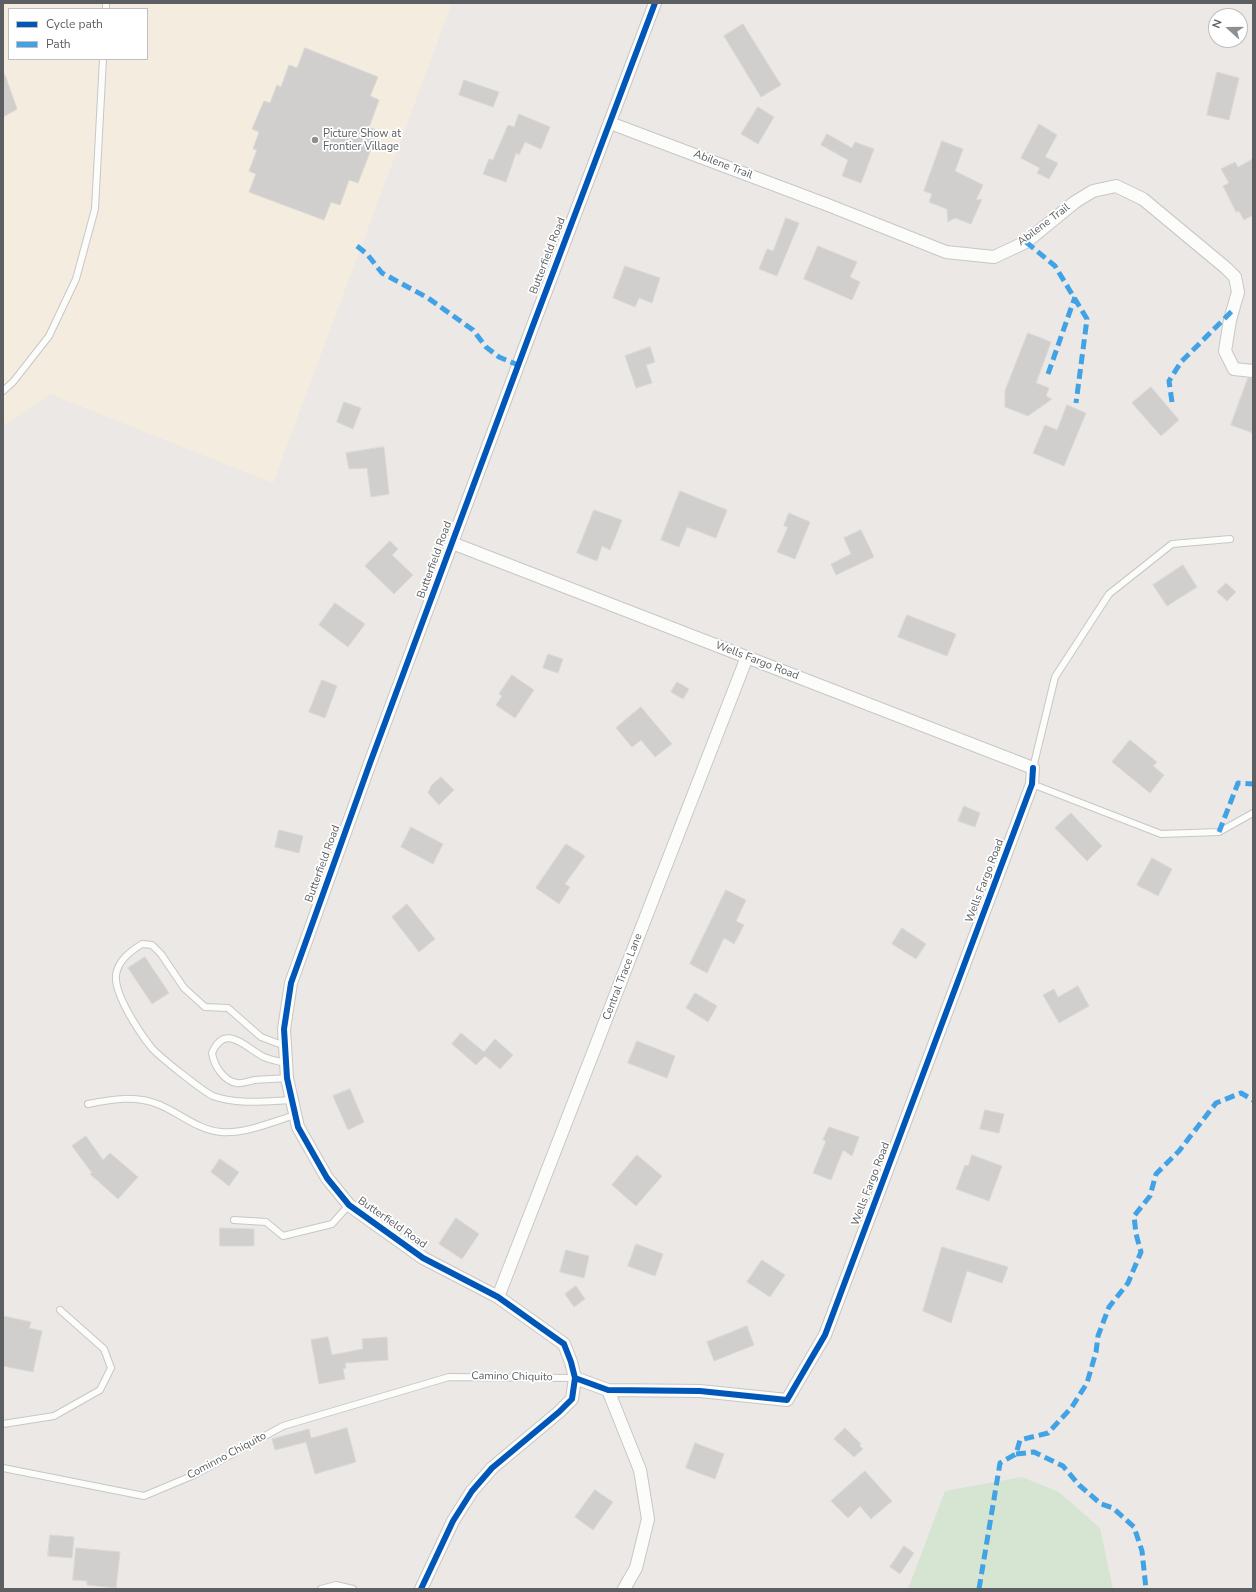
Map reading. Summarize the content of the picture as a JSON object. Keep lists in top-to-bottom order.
{
  "streets": {
    "street": [
      "Abilene Trail",
      "Butterfield Road",
      "Wells Fargo Road",
      "Central Trace Lane"
    ],
    "lane": ["Camino Chiquito", "Cominno Chiquito"]
  },
  "crossings": [
    ["Abilene Trail", "Butterfield Road"],
    ["Butterfield Road", "Wells Fargo Road"],
    ["Butterfield Road", "Central Trace Lane"],
    ["Butterfield Road", "Camino Chiquito"],
    ["Wells Fargo Road", "Central Trace Lane"],
    ["Wells Fargo Road", "Camino Chiquito"],
    ["Camino Chiquito", "Cominno Chiquito"]
  ],
  "places": ["Picture Show at Frontier Village"],
  "legend": ["Cycle path", "Path"],
  "north": "left"
}
